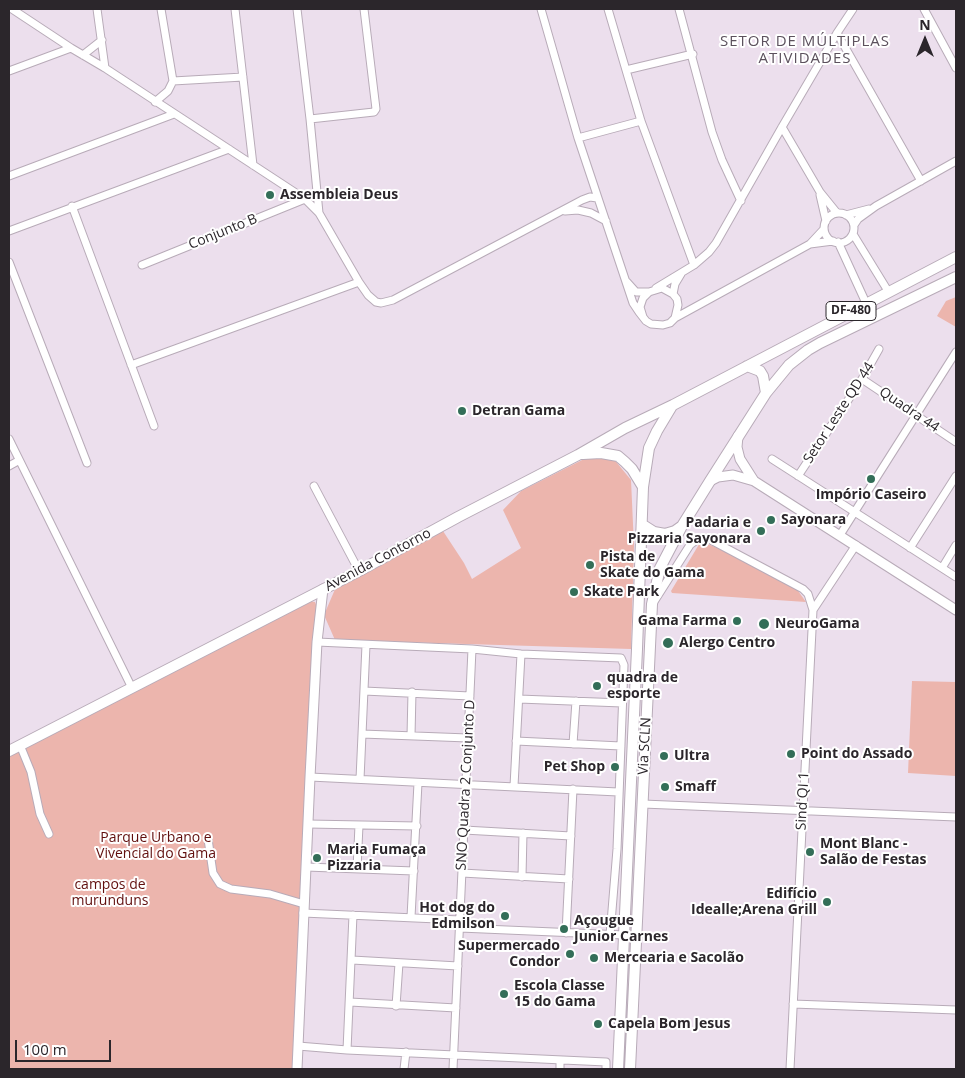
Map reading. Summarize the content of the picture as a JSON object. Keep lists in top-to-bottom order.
{
  "streets": {
    "main road": ["DF-480", "Avenida Contorno", "Via SCLN"],
    "street": [
      "Conjunto B",
      "Quadra 44",
      "Setor Leste QD 44",
      "SNO Quadra 2 Conjunto D",
      "Sind QI 1"
    ]
  },
  "crossings": [
    ["DF-480", "Avenida Contorno"],
    ["DF-480", "Via SCLN"],
    ["Quadra 44", "Setor Leste QD 44"],
    ["Avenida Contorno", "Via SCLN"]
  ],
  "districts": ["SETOR DE MÚLTIPLAS ATIVIDADES"],
  "parks": ["Parque Urbano e Vivencial do Gama", "campos de murunduns"],
  "places": [
    "Assembleia Deus",
    "Detran Gama",
    "Impório Caseiro",
    "Sayonara",
    "Padaria e Pizzaria Sayonara",
    "Pista de Skate do Gama",
    "Skate Park",
    "Gama Farma",
    "NeuroGama",
    "Alergo Centro",
    "quadra de esporte",
    "Point do Assado",
    "Ultra",
    "Pet Shop",
    "Smaff",
    "Mont Blanc - Salão de Festas",
    "Maria Fumaça Pizzaria",
    "Edifício Idealle;Arena Grill",
    "Hot dog do Edmilson",
    "Açougue Junior Carnes",
    "Supermercado Condor",
    "Mercearia e Sacolão",
    "Escola Classe 15 do Gama",
    "Capela Bom Jesus"
  ],
  "scale_bar": "100 m",
  "north": "top"
}
